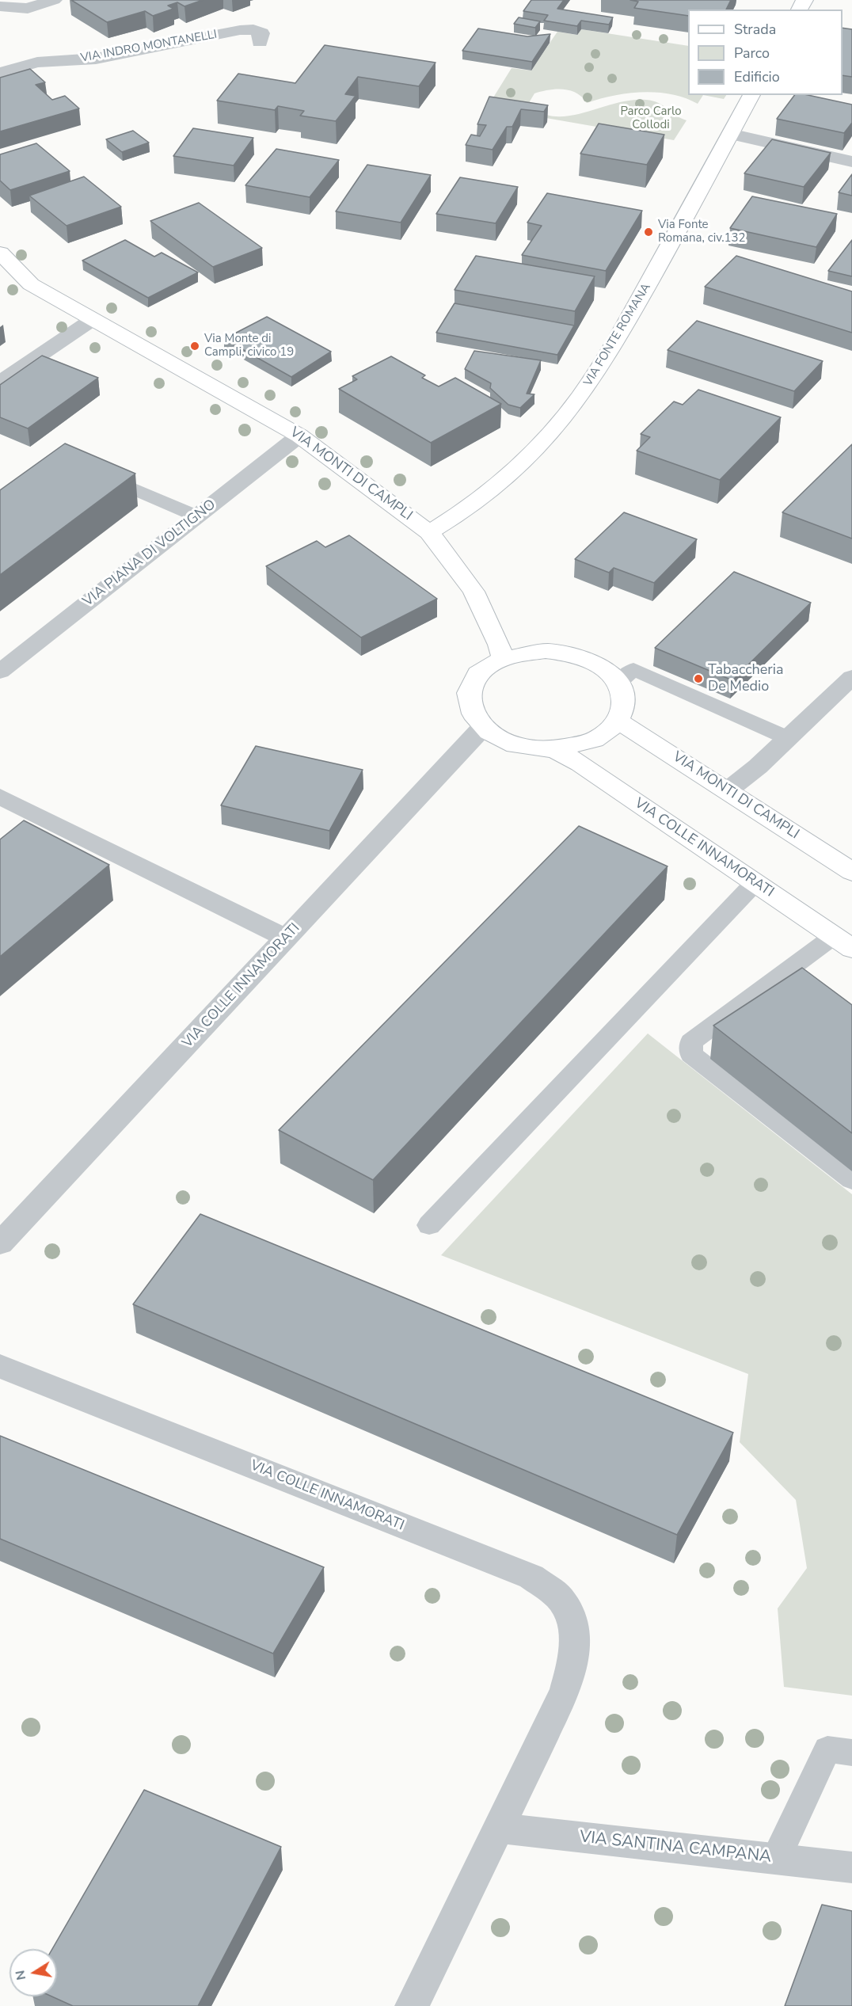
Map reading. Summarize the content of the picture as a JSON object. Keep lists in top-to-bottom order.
{
  "streets": {
    "street": [
      "VIA INDRO MONTANELLI",
      "VIA FONTE ROMANA",
      "VIA MONTI DI CAMPLI",
      "VIA PIANA DI VOLTIGNO",
      "VIA COLLE INNAMORATI",
      "VIA SANTINA CAMPANA"
    ]
  },
  "crossings": [
    ["VIA FONTE ROMANA", "VIA MONTI DI CAMPLI"],
    ["VIA MONTI DI CAMPLI", "VIA PIANA DI VOLTIGNO"],
    ["VIA MONTI DI CAMPLI", "VIA COLLE INNAMORATI"],
    ["VIA COLLE INNAMORATI", "VIA SANTINA CAMPANA"]
  ],
  "parks": ["Parco Carlo Collodi"],
  "places": ["Via Fonte Romana, civ.132", "Via Monte di Campli, civico 19", "Tabaccheria De Medio"],
  "legend": ["Strada", "Parco", "Edificio"],
  "north": "left"
}
